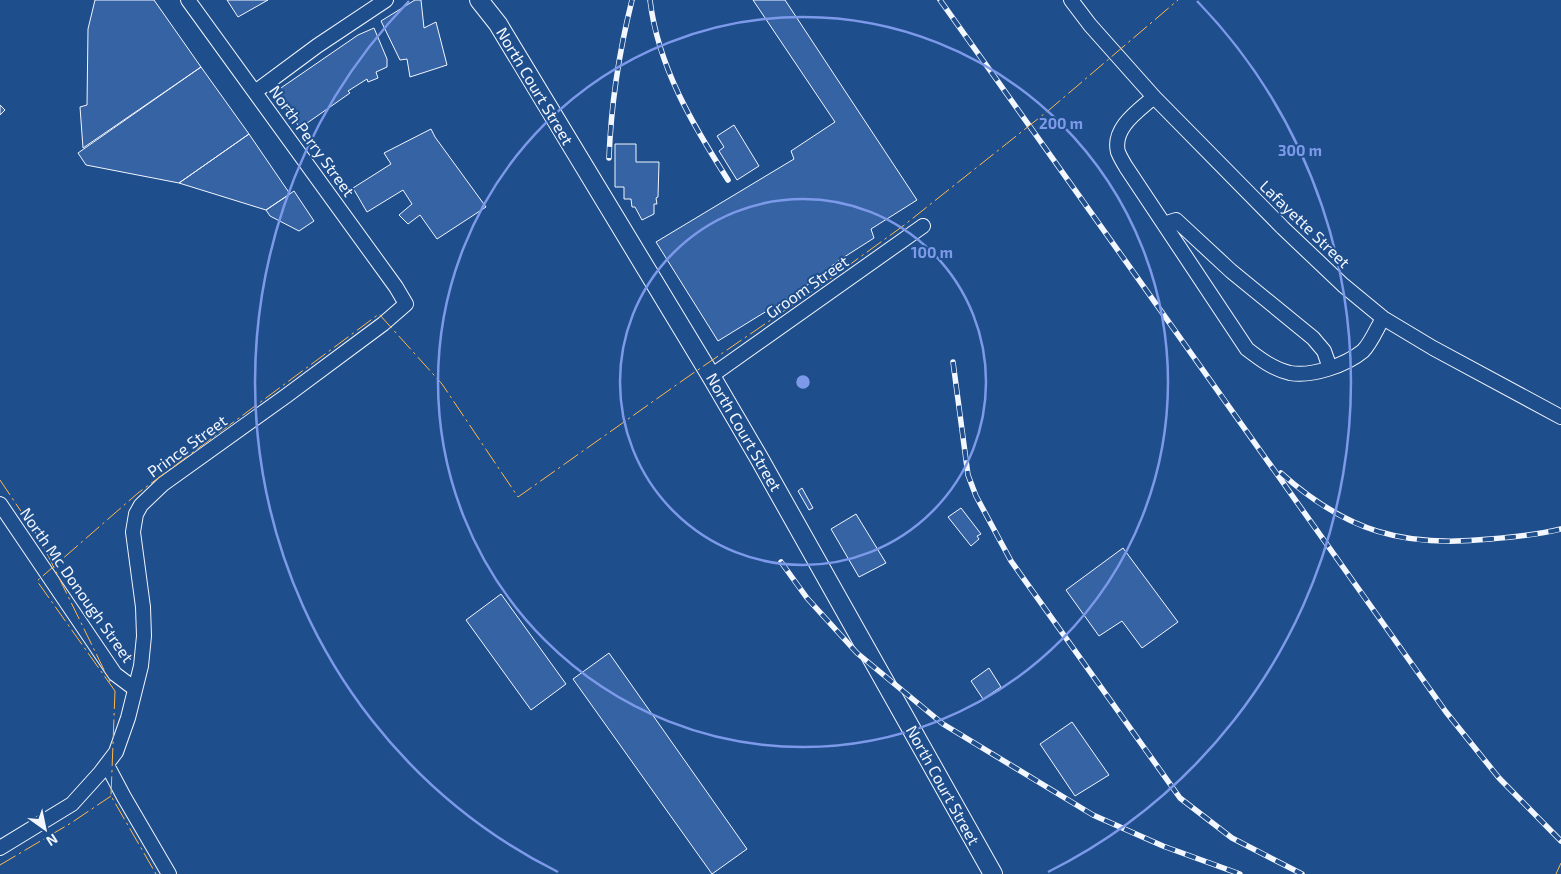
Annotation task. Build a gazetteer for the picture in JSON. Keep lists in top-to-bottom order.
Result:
{
  "streets": {
    "main road": ["North Court Street"],
    "street": [
      "North Perry Street",
      "Lafayette Street",
      "Groom Street",
      "Prince Street",
      "North Mc Donough Street"
    ]
  },
  "crossings": [
    ["North Court Street", "Groom Street"],
    ["North Perry Street", "Prince Street"],
    ["Prince Street", "North Mc Donough Street"]
  ],
  "north": "bottom right",
  "rings": ["200 m", "300 m", "100 m"]
}
